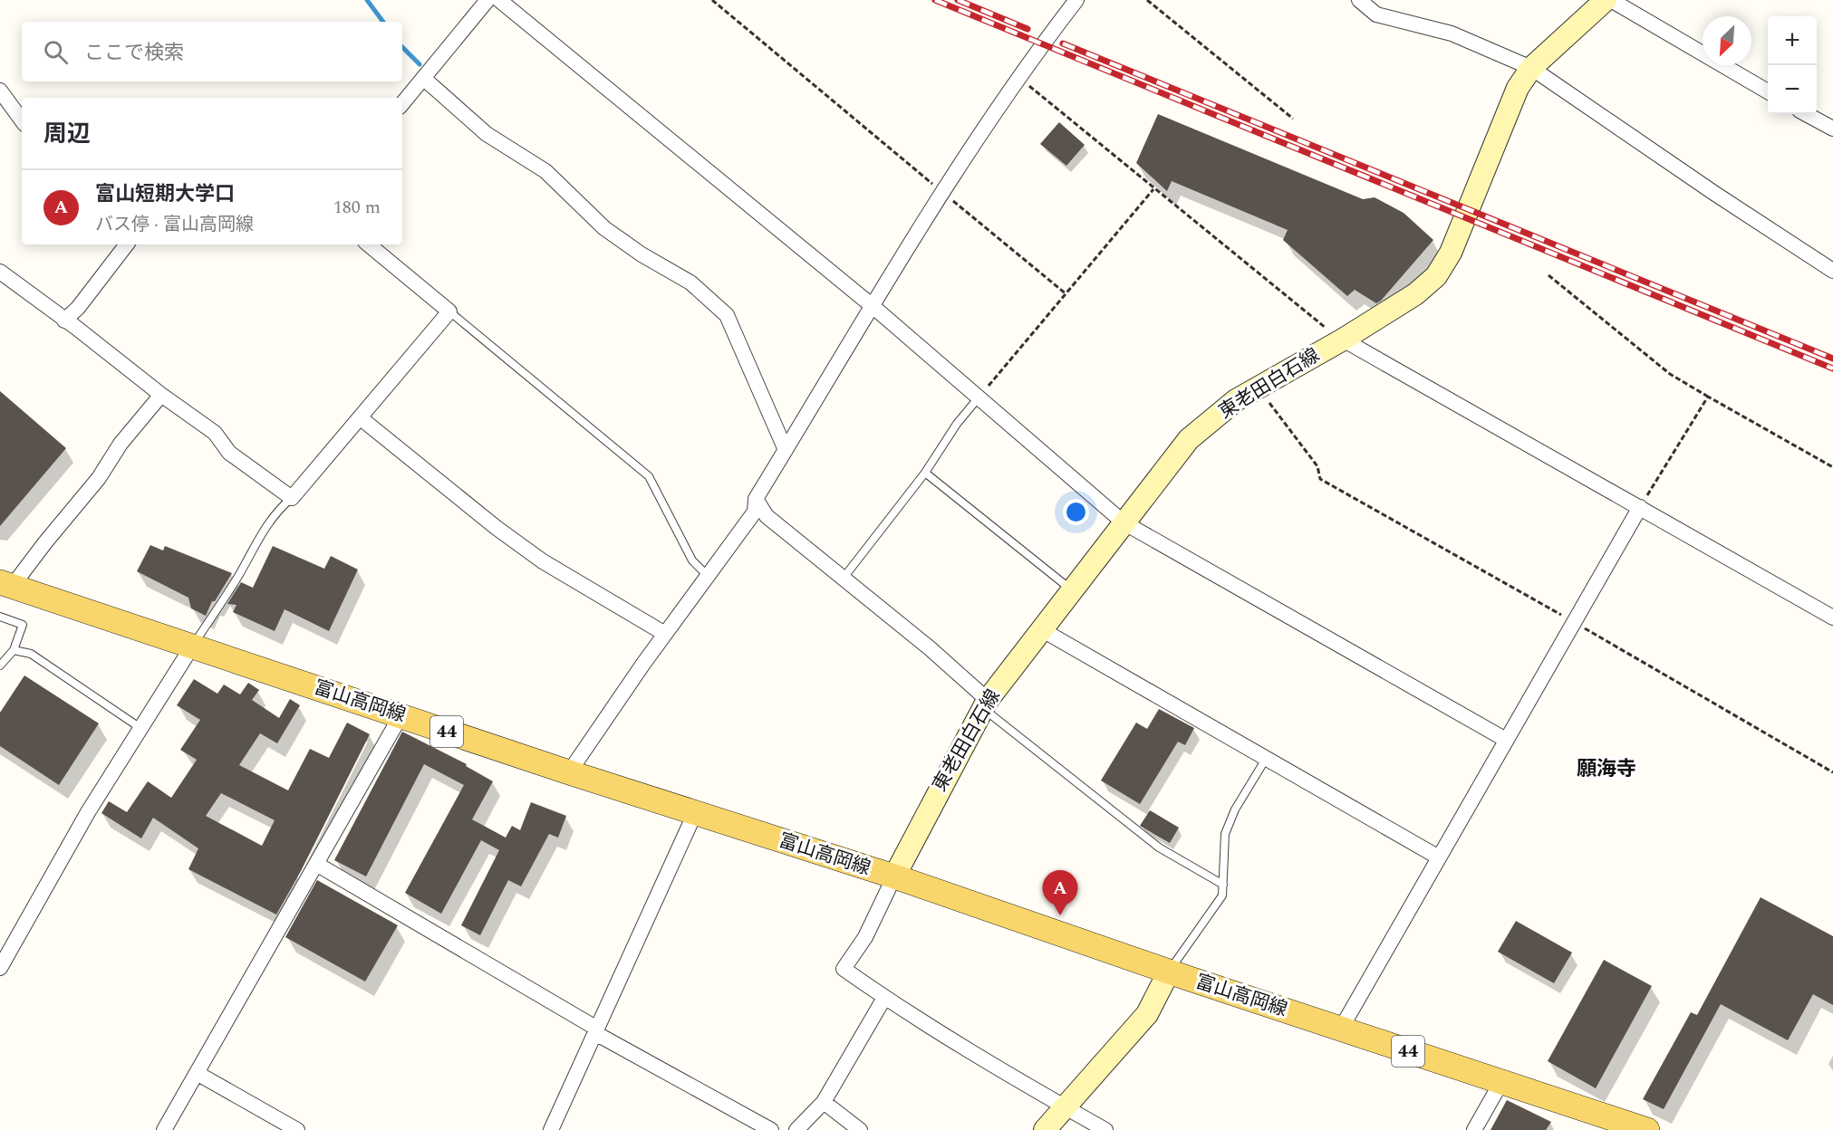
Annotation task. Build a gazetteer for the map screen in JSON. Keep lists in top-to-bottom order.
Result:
{
  "streets": {
    "main road": ["東老田白石線", "富山高岡線", "44"]
  },
  "crossings": [
    ["東老田白石線", "富山高岡線"]
  ],
  "districts": ["願海寺"],
  "north": "bottom left",
  "page": {
    "map_buttons": ["+", "−"],
    "search": "ここで検索",
    "heading": "周辺",
    "list": [
      {
        "mark": "A",
        "name": "富山短期大学口",
        "note": "バス停 · 富山高岡線",
        "value": "180 m"
      }
    ],
    "pins": "A"
  }
}
